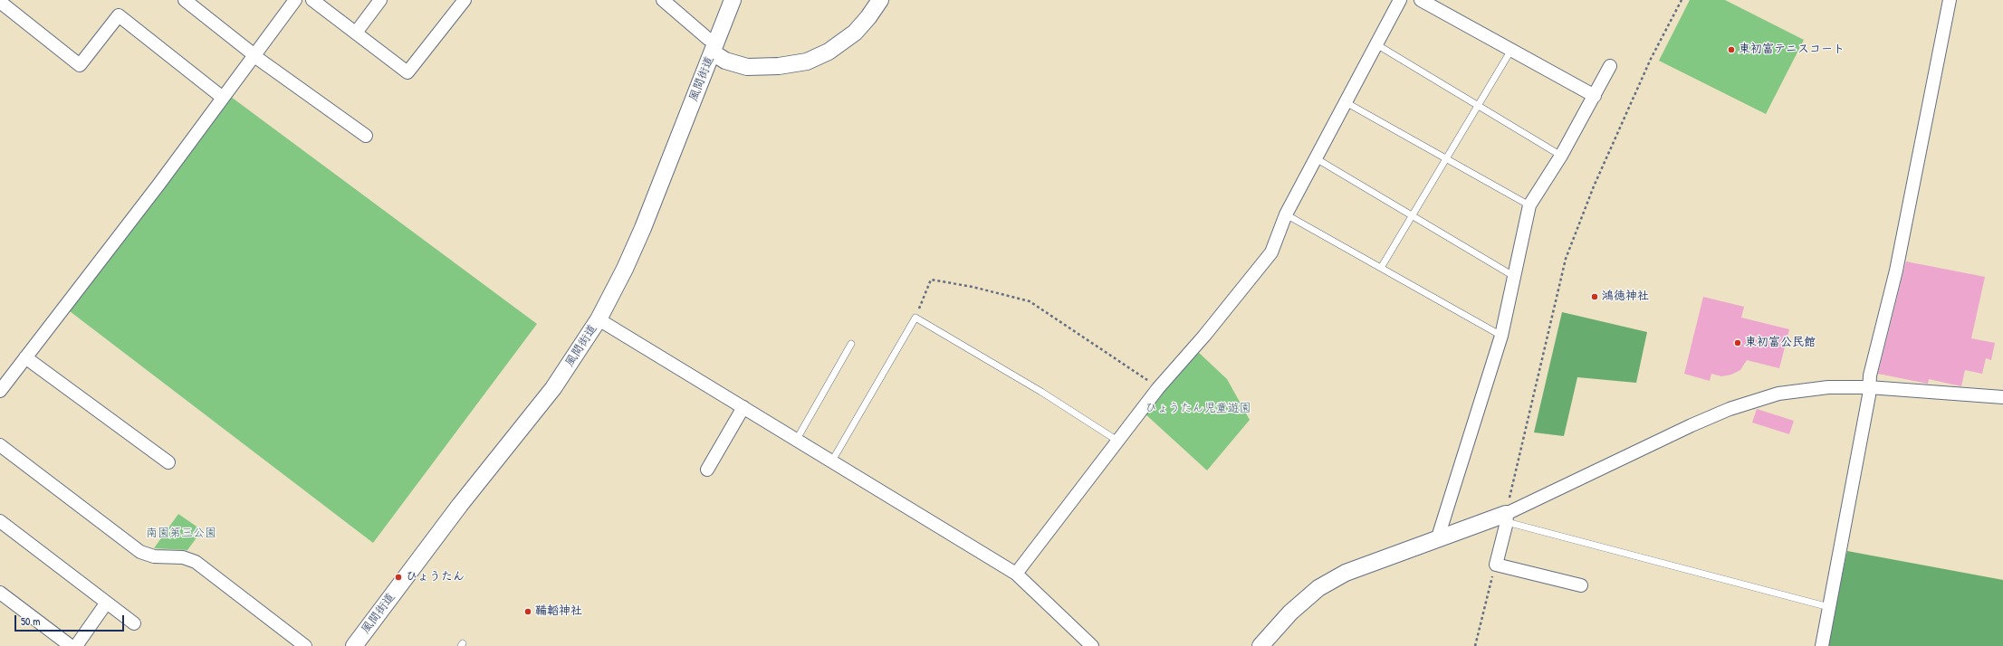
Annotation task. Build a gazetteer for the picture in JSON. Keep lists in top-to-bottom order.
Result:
{
  "streets": {
    "street": ["風間街道"]
  },
  "parks": ["ひょうたん児童遊園", "南園第三公園"],
  "places": [
    "東初富テニスコート",
    "鴻徳神社",
    "東初富公民館",
    "ひょうたん",
    "鞴韜神社"
  ],
  "scale_bar": "50 m"
}
